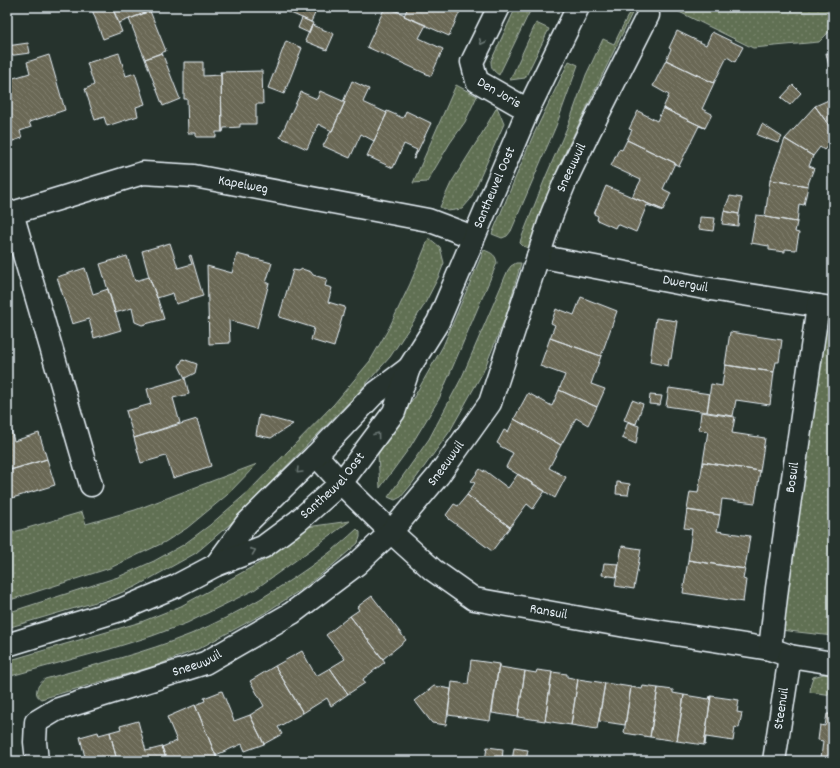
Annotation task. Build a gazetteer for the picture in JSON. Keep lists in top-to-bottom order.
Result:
{
  "streets": {
    "street": [
      "Den Joris",
      "Sneeuwuil",
      "Kapelweg",
      "Santheuvel Oost",
      "Dwerguil",
      "Bosuil",
      "Ransuil",
      "Steenuil"
    ]
  },
  "crossings": [
    ["Den Joris", "Santheuvel Oost"],
    ["Sneeuwuil", "Dwerguil"],
    ["Sneeuwuil", "Ransuil"],
    ["Kapelweg", "Santheuvel Oost"],
    ["Santheuvel Oost", "Ransuil"],
    ["Dwerguil", "Bosuil"],
    ["Bosuil", "Ransuil"],
    ["Ransuil", "Steenuil"]
  ]
}
